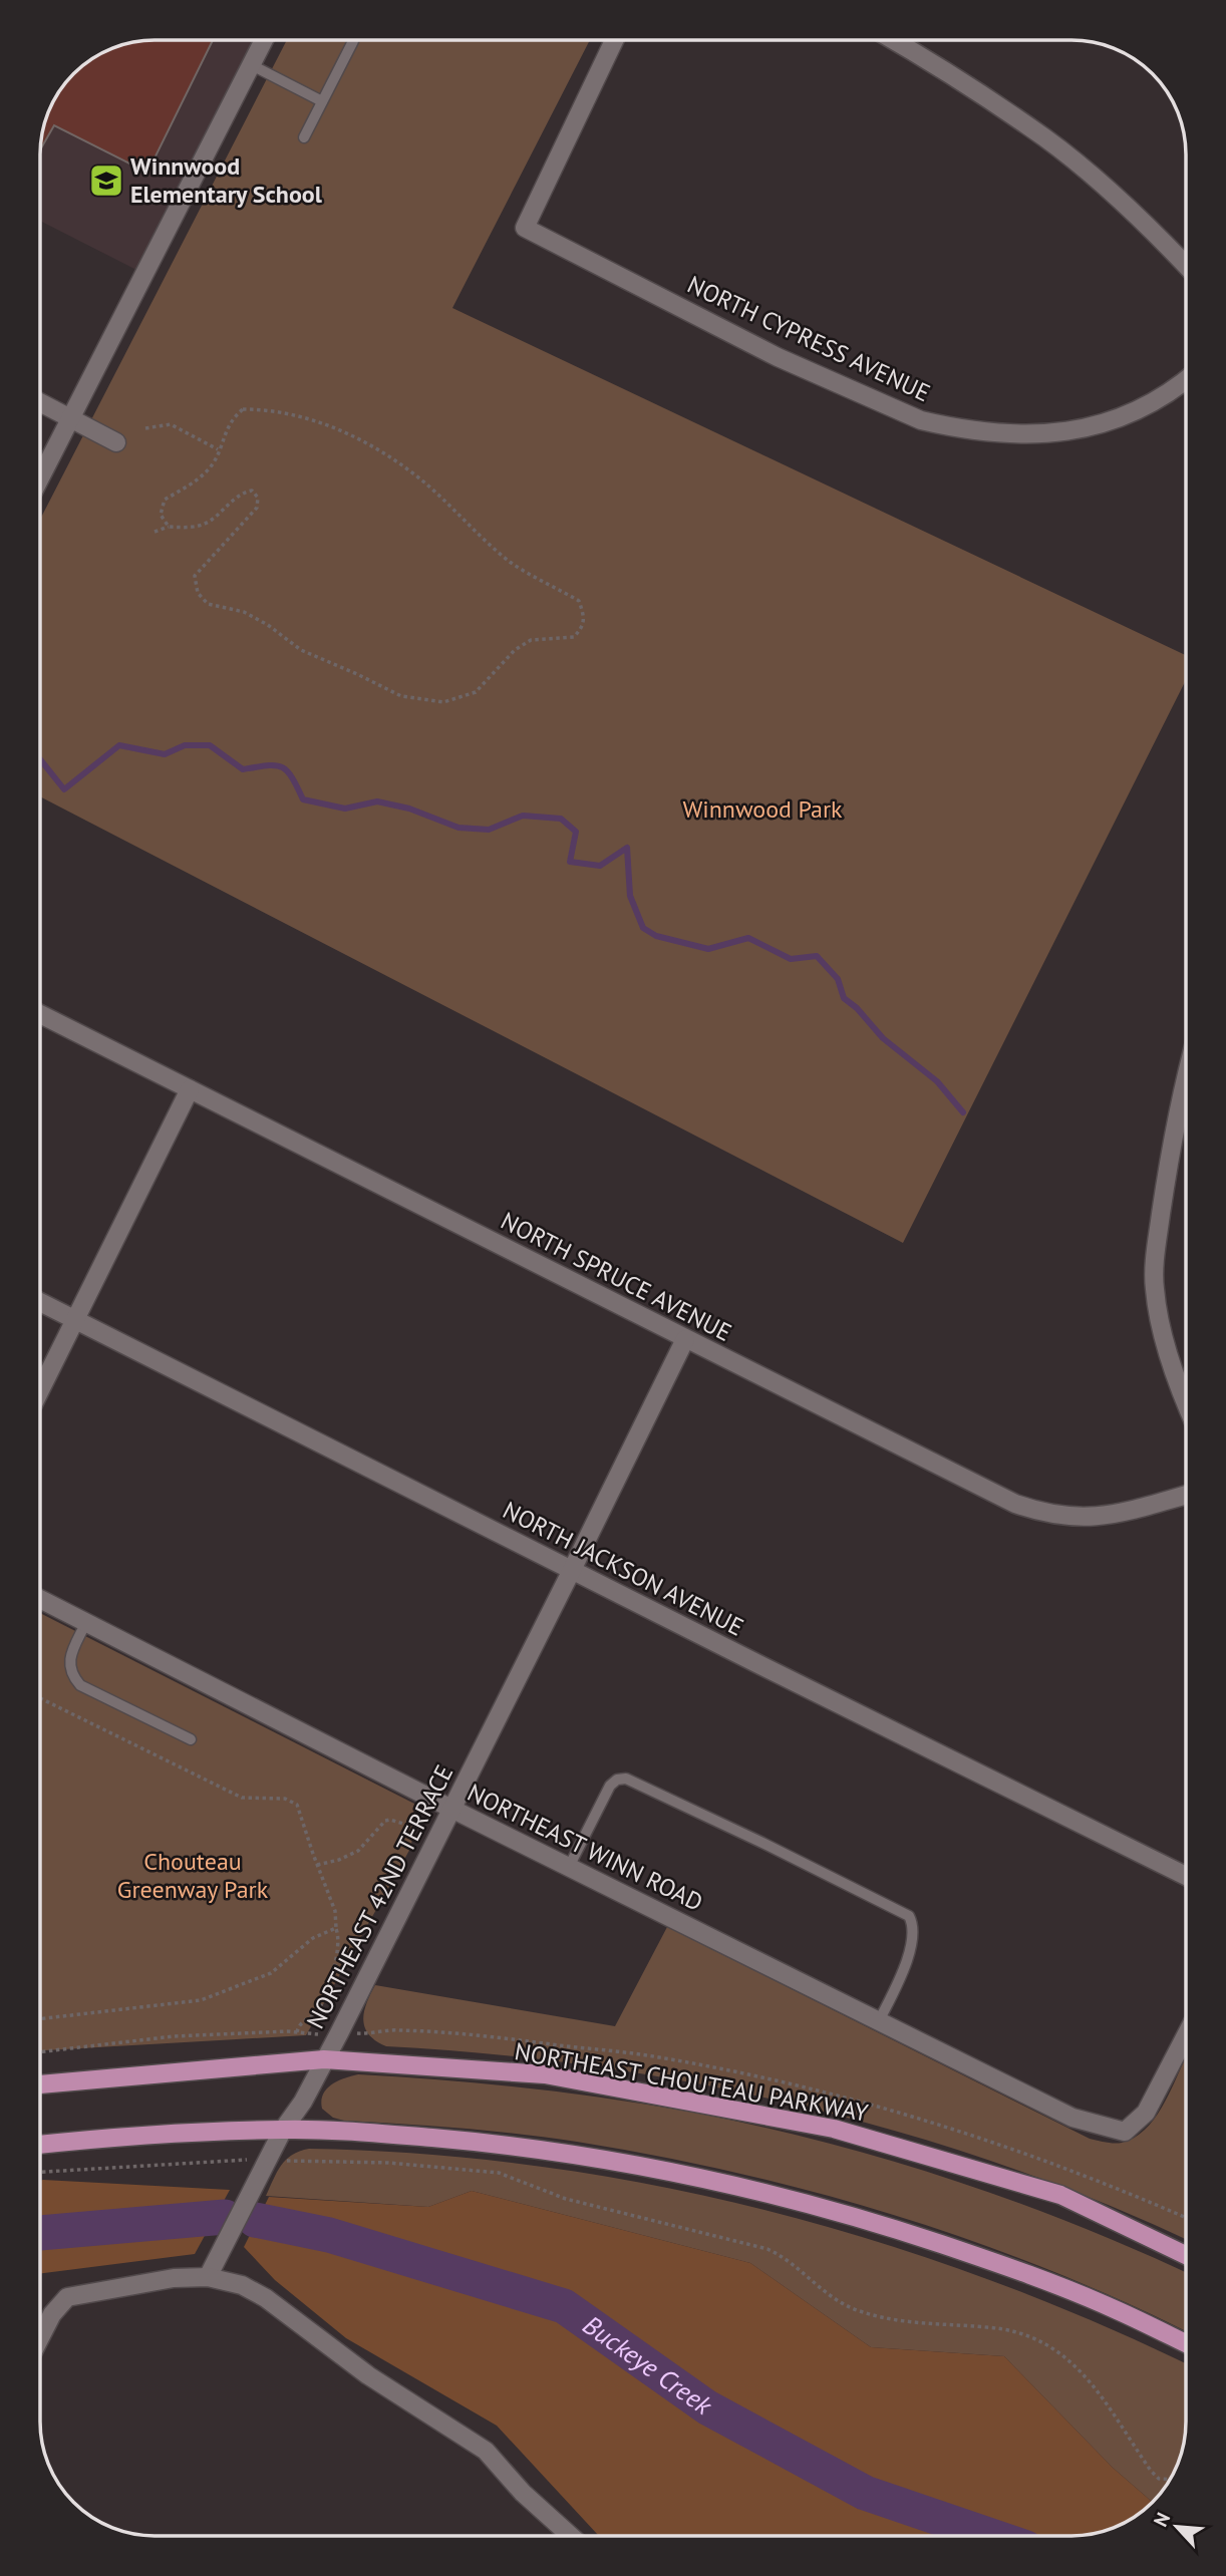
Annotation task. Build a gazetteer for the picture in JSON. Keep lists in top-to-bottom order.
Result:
{
  "streets": {
    "main road": ["NORTHEAST CHOUTEAU PARKWAY"],
    "street": [
      "NORTH CYPRESS AVENUE",
      "NORTH SPRUCE AVENUE",
      "NORTH JACKSON AVENUE",
      "NORTHEAST WINN ROAD",
      "NORTHEAST 42ND TERRACE"
    ]
  },
  "crossings": [
    ["NORTH SPRUCE AVENUE", "NORTHEAST 42ND TERRACE"],
    ["NORTH JACKSON AVENUE", "NORTHEAST 42ND TERRACE"],
    ["NORTHEAST WINN ROAD", "NORTHEAST 42ND TERRACE"],
    ["NORTHEAST 42ND TERRACE", "NORTHEAST CHOUTEAU PARKWAY"]
  ],
  "water": ["Buckeye Creek"],
  "parks": ["Winnwood Park", "Chouteau Greenway Park"],
  "places": {
    "school or university": ["Winnwood Elementary School"]
  },
  "north": "top left"
}
